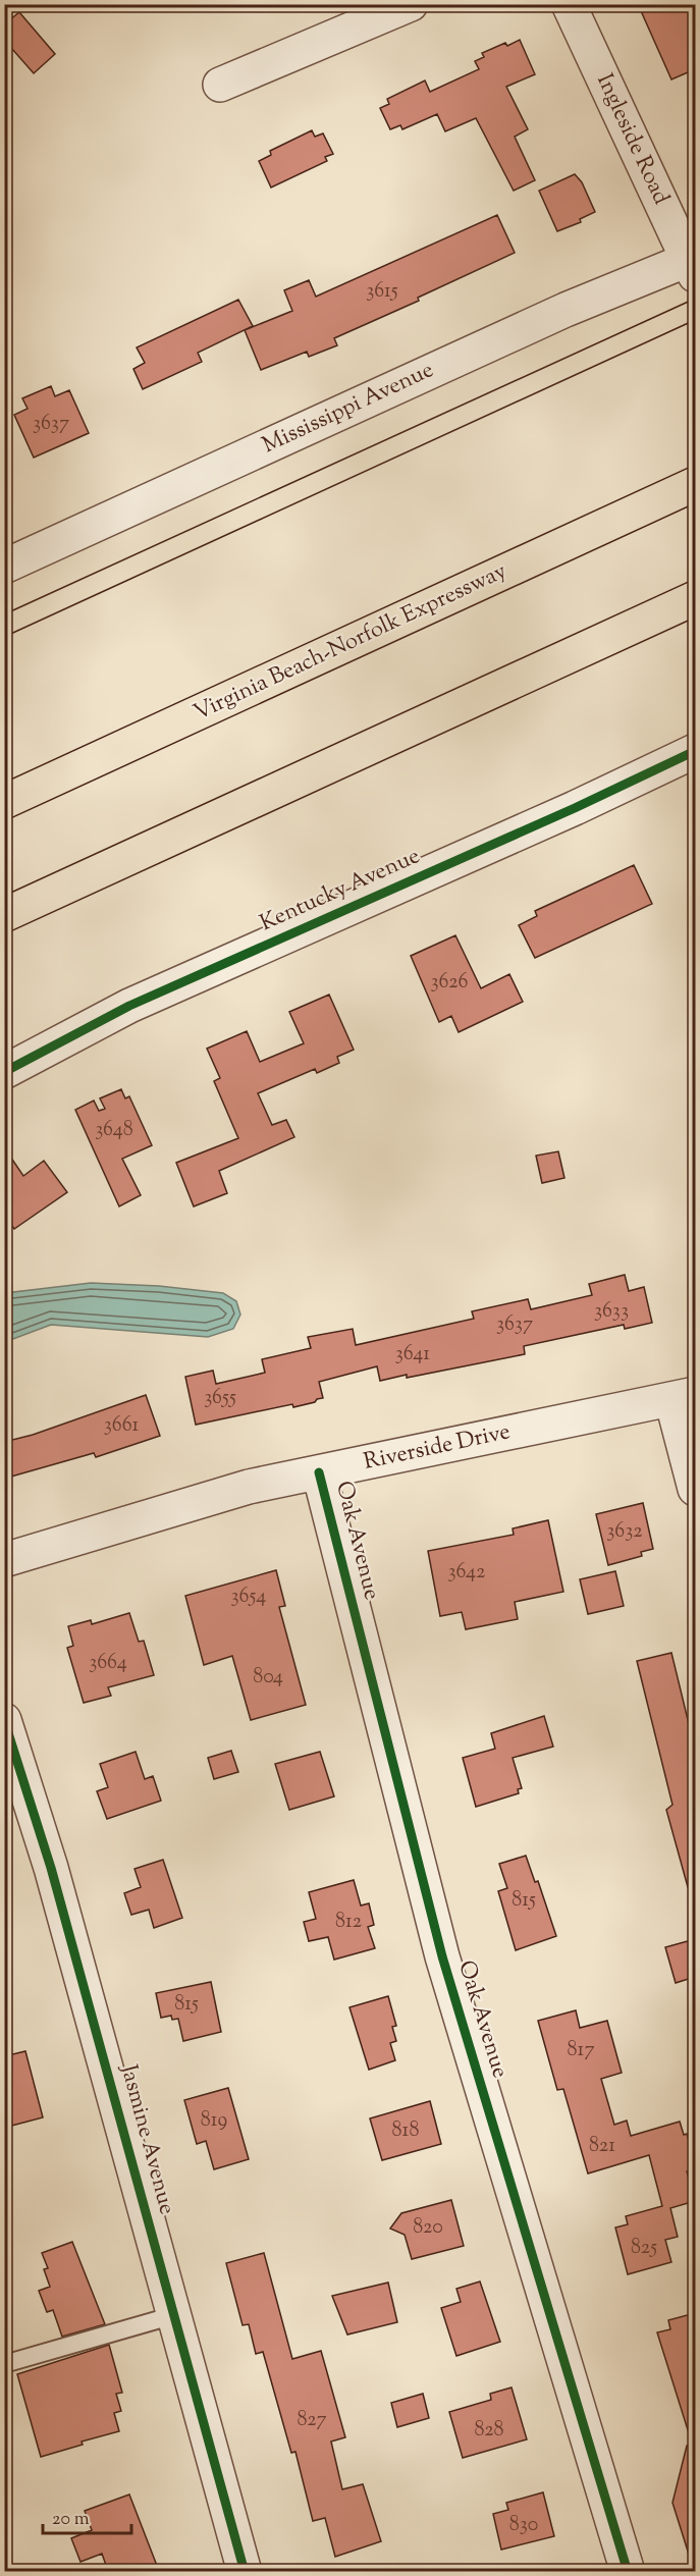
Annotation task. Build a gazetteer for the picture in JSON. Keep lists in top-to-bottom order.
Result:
{
  "streets": {
    "highway": ["Virginia Beach-Norfolk Expressway"],
    "street": [
      "Ingleside Road",
      "Mississippi Avenue",
      "Kentucky Avenue",
      "Riverside Drive",
      "Oak Avenue",
      "Jasmine Avenue"
    ]
  },
  "crossings": [
    ["Ingleside Road", "Mississippi Avenue"],
    ["Riverside Drive", "Oak Avenue"]
  ],
  "house_numbers": [
    "3615",
    "3637",
    "3626",
    "3648",
    "3633",
    "3637",
    "3641",
    "3655",
    "3661",
    "3632",
    "3642",
    "3654",
    "3664",
    "804",
    "815",
    "812",
    "815",
    "817",
    "819",
    "818",
    "821",
    "820",
    "825",
    "827",
    "828",
    "830"
  ],
  "scale_bar": "20 m"
}
